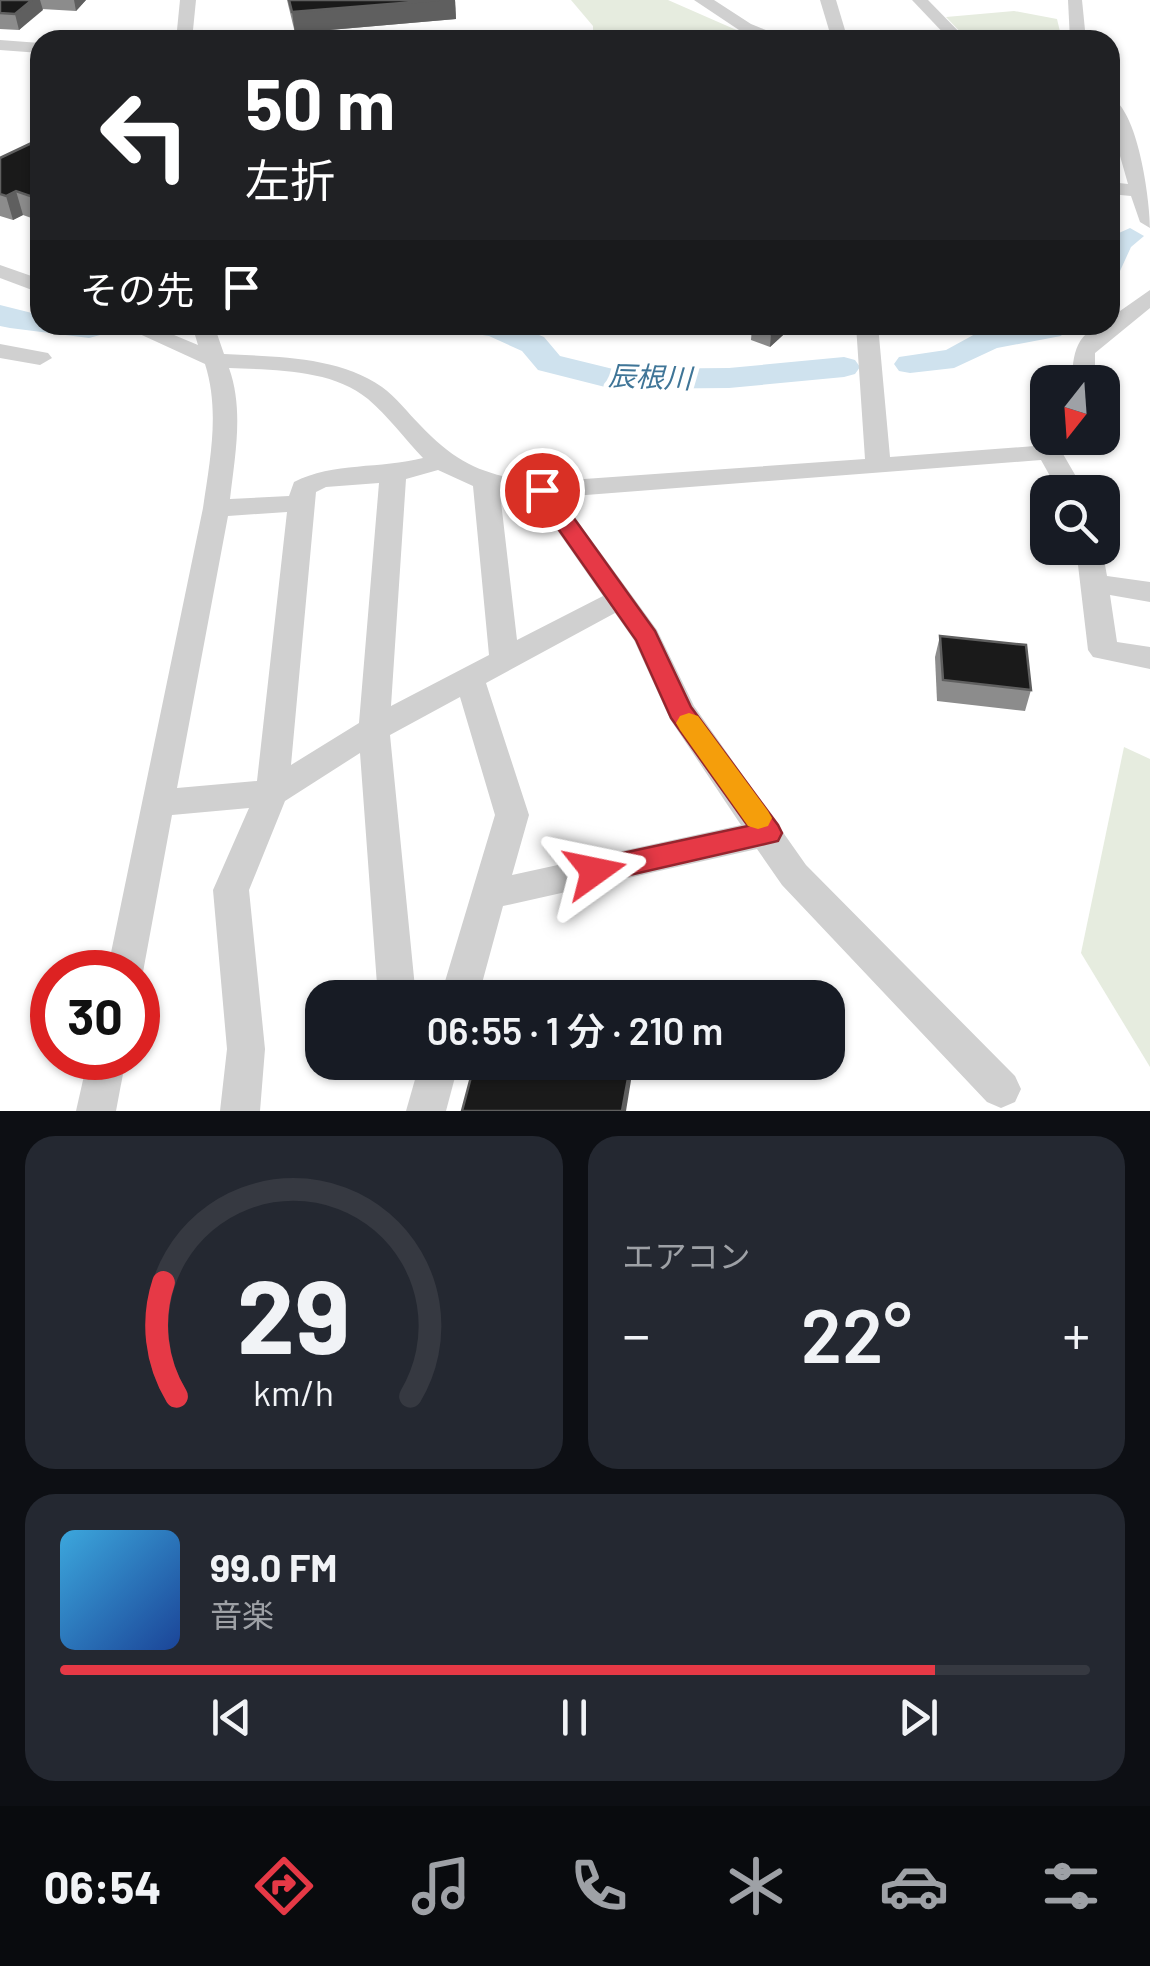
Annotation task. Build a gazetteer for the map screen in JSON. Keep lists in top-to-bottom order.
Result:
{
  "water": ["辰根川"],
  "north": "bottom",
  "page": {
    "turn": ["50 m", "左折"],
    "then": "その先",
    "limit": "30",
    "trip": "06:55 · 1 分 · 210 m",
    "tile": "エアコン",
    "heat": ["−", "22°", "+"],
    "song": ["99.0 FM", "音楽"],
    "tabs": "06:54",
    "gauge": ["29", "km/h"]
  }
}
